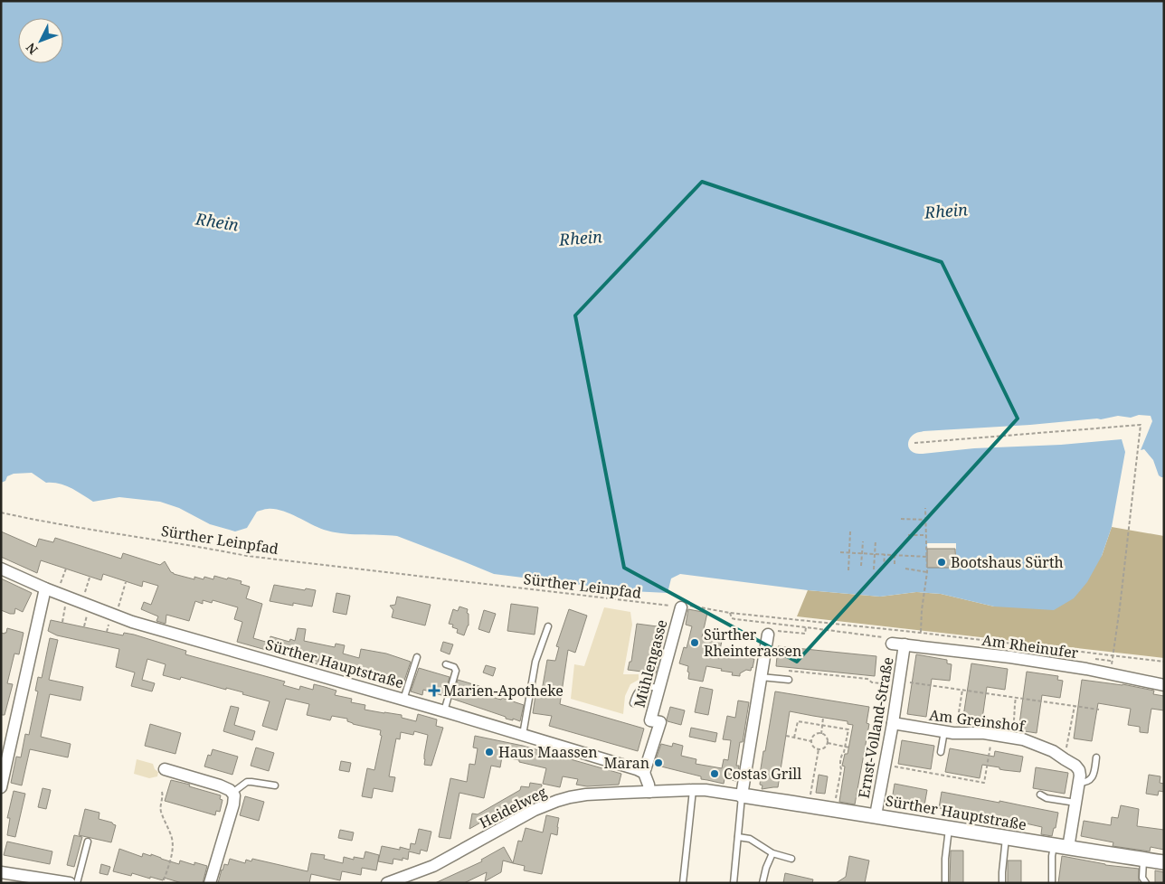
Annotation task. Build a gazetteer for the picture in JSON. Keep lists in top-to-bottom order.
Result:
{
  "streets": {
    "street": [
      "Am Rheinufer",
      "Sürther Hauptstraße",
      "Mühlengasse",
      "Am Greinshof",
      "Ernst-Volland-Straße",
      "Heidelweg"
    ],
    "path": ["Sürther Leinpfad"]
  },
  "crossings": [
    ["Sürther Leinpfad", "Mühlengasse"],
    ["Am Rheinufer", "Ernst-Volland-Straße"],
    ["Sürther Hauptstraße", "Mühlengasse"],
    ["Sürther Hauptstraße", "Am Greinshof"],
    ["Sürther Hauptstraße", "Ernst-Volland-Straße"],
    ["Sürther Hauptstraße", "Heidelweg"],
    ["Am Greinshof", "Ernst-Volland-Straße"]
  ],
  "water": ["Rhein"],
  "places": {
    "other": [
      "Bootshaus Sürth",
      "Sürther Rheinterassen",
      "Haus Maassen",
      "Maran",
      "Costas Grill"
    ],
    "health": ["Marien-Apotheke"]
  },
  "north": "bottom left"
}
